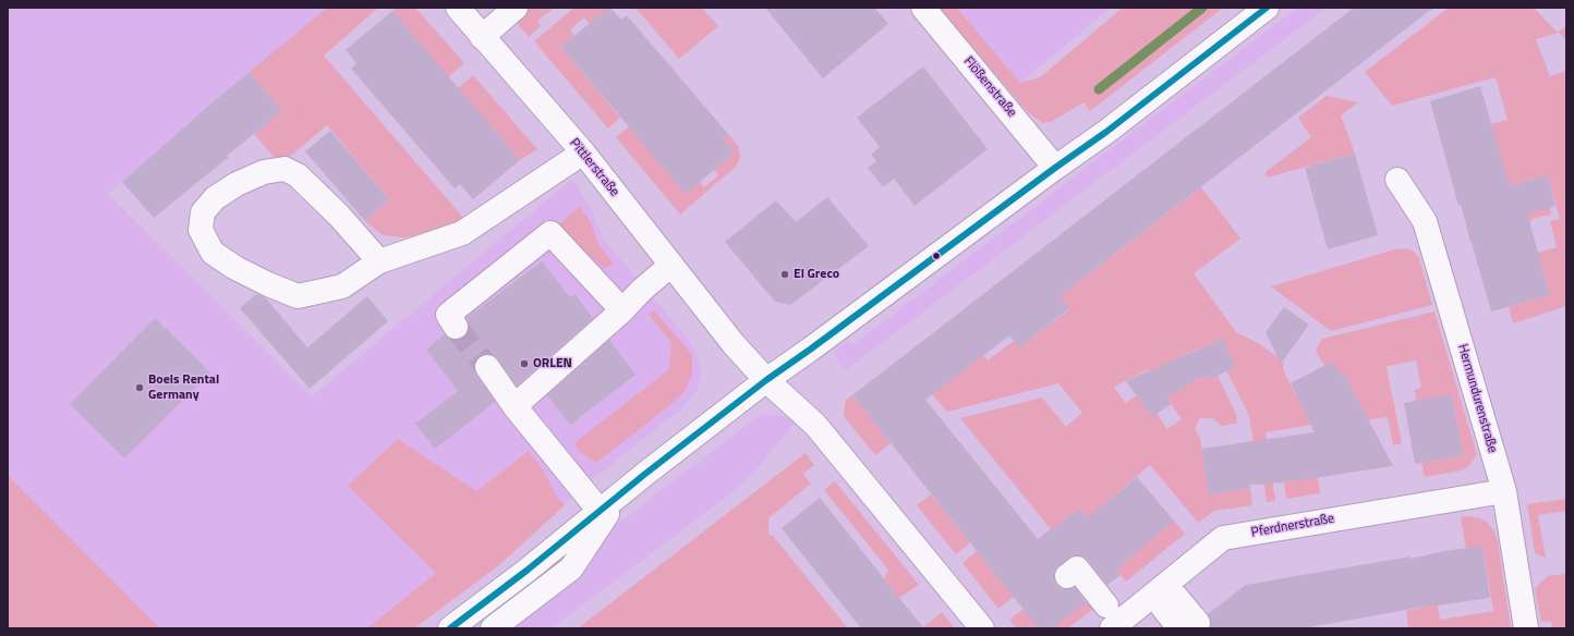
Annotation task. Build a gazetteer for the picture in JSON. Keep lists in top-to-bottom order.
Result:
{
  "streets": {
    "street": [
      "Flößenstraße",
      "Pittlerstraße",
      "Hermundurenstraße",
      "Pferdnerstraße"
    ]
  },
  "crossings": [
    ["Hermundurenstraße", "Pferdnerstraße"]
  ],
  "places": ["El Greco", "ORLEN", "Boels Rental Germany"]
}
